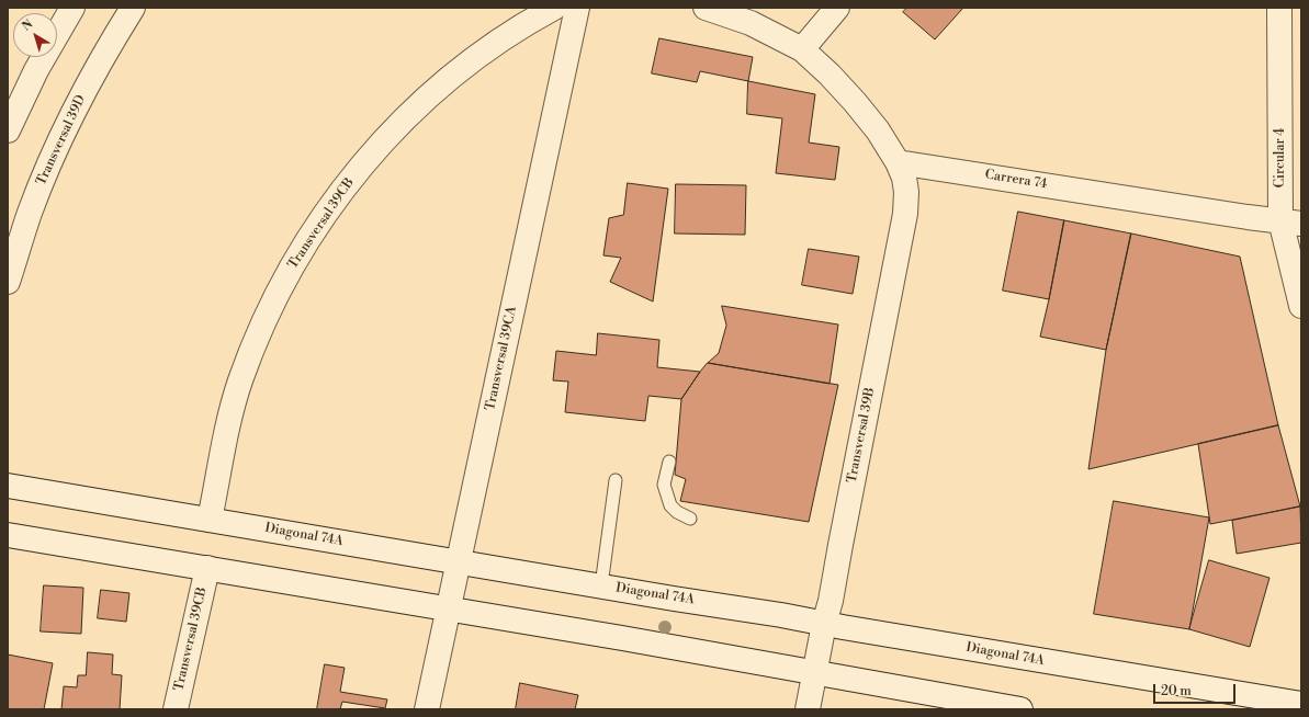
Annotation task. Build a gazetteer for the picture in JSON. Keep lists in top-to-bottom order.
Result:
{
  "streets": {
    "street": [
      "Transversal 39D",
      "Circular 4",
      "Carrera 74",
      "Transversal 39CB",
      "Transversal 39CA",
      "Transversal 39B",
      "Diagonal 74A"
    ]
  },
  "crossings": [
    ["Circular 4", "Carrera 74"],
    ["Carrera 74", "Transversal 39B"],
    ["Transversal 39CB", "Diagonal 74A"],
    ["Transversal 39CA", "Diagonal 74A"],
    ["Transversal 39B", "Diagonal 74A"]
  ],
  "scale_bar": "20 m",
  "north": "top left"
}
